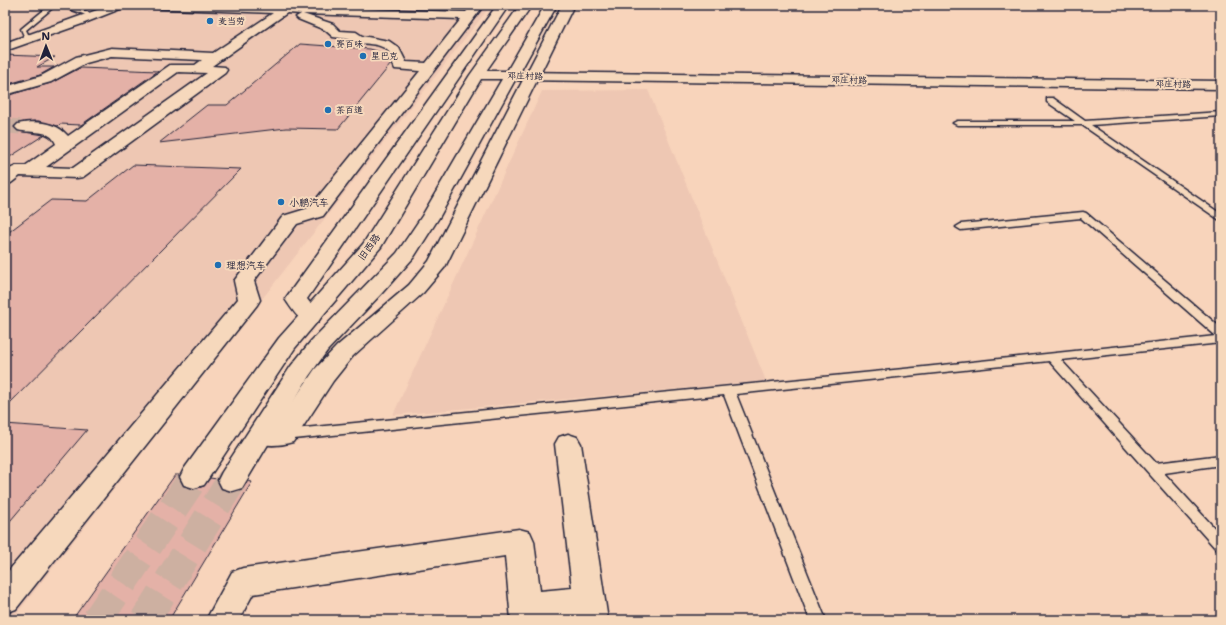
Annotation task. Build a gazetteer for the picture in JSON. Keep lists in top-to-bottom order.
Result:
{
  "streets": {
    "street": ["邓庄村路", "旧西路"]
  },
  "crossings": [
    ["邓庄村路", "旧西路"]
  ],
  "places": [
    "麦当劳",
    "赛百味",
    "星巴克",
    "茶百道",
    "小鹏汽车",
    "理想汽车"
  ],
  "north": "top"
}
